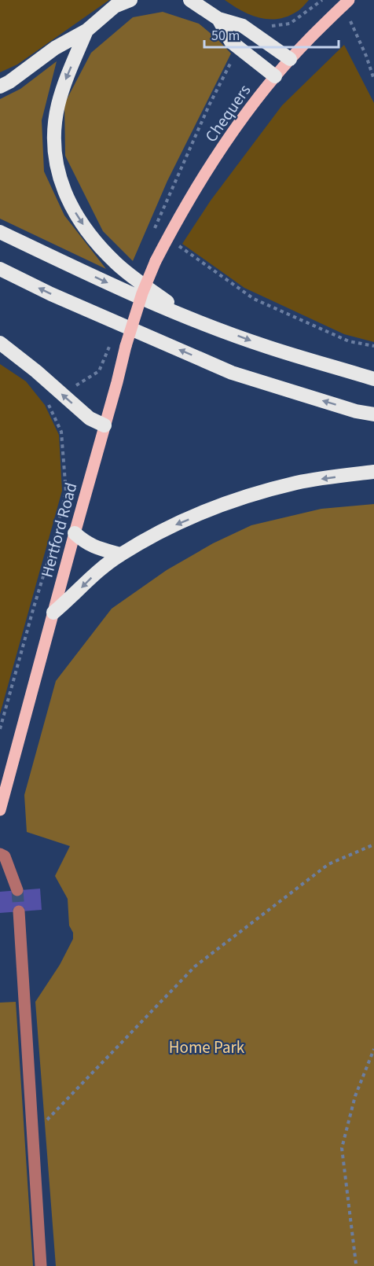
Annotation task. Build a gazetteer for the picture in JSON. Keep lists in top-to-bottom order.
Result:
{
  "streets": {
    "main road": ["Chequers", "Hertford Road"]
  },
  "crossings": [
    ["Chequers", "Hertford Road"]
  ],
  "parks": ["Home Park"],
  "scale_bar": "50 m"
}
